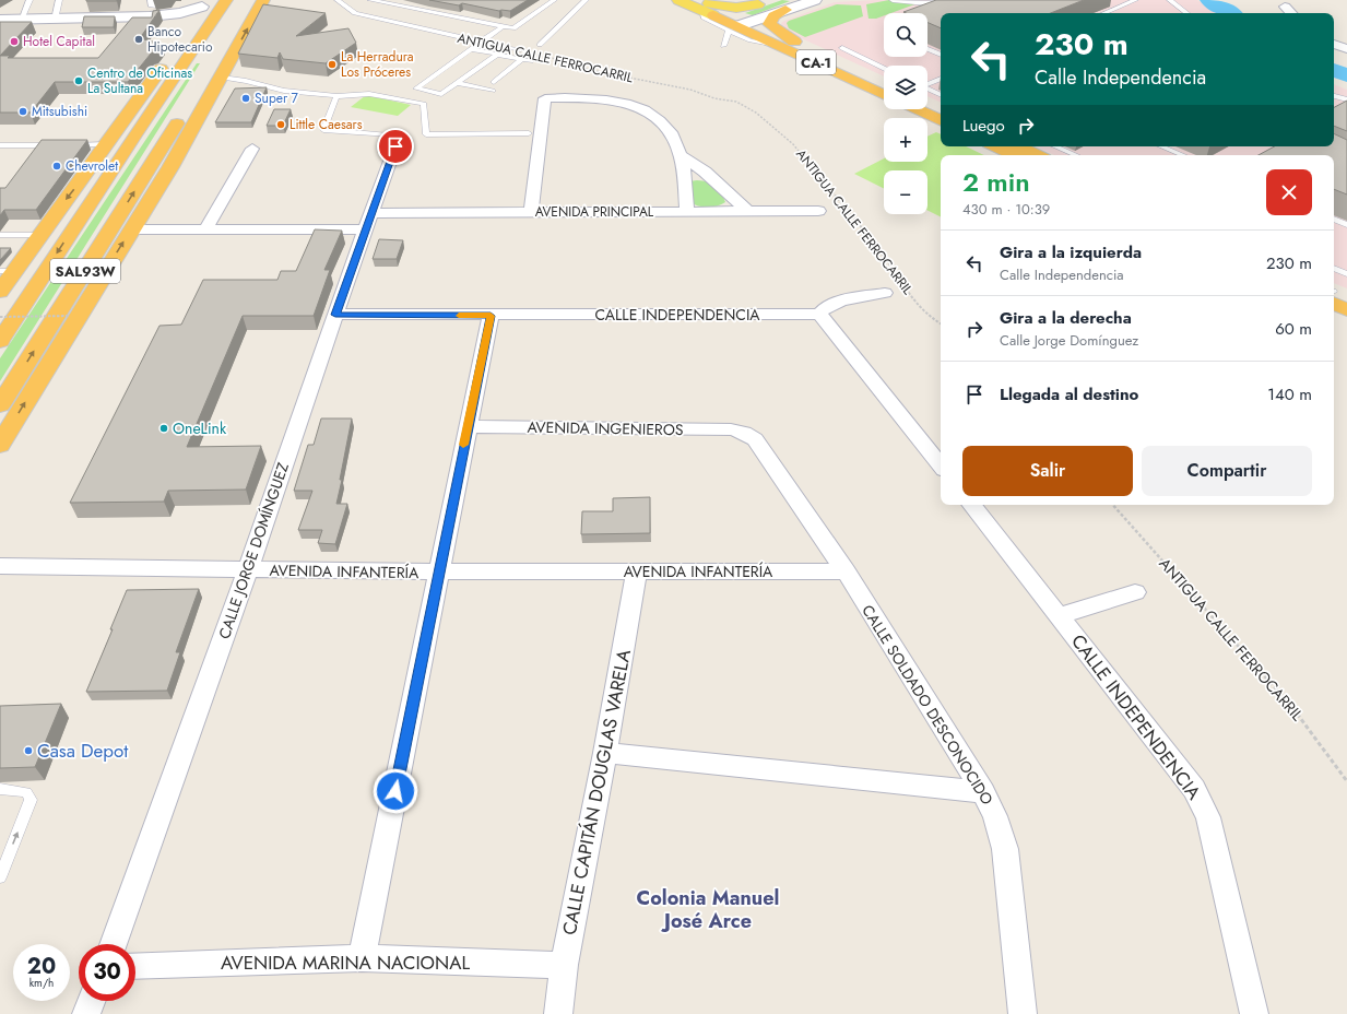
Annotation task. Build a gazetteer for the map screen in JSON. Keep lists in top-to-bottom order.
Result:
{
  "streets": {
    "highway": ["CA-1", "SAL93W"],
    "street": [
      "AVENIDA PRINCIPAL",
      "CALLE INDEPENDENCIA",
      "AVENIDA INGENIEROS",
      "CALLE JORGE DOMÍNGUEZ",
      "AVENIDA INFANTERÍA",
      "CALLE SOLDADO DESCONOCIDO",
      "CALLE CAPITÁN DOUGLAS VARELA",
      "AVENIDA MARINA NACIONAL"
    ],
    "lane": ["ANTIGUA CALLE FERROCARRIL"]
  },
  "crossings": [
    ["AVENIDA PRINCIPAL", "CALLE JORGE DOMÍNGUEZ"],
    ["CALLE INDEPENDENCIA", "CALLE JORGE DOMÍNGUEZ"],
    ["AVENIDA INGENIEROS", "CALLE SOLDADO DESCONOCIDO"],
    ["CALLE JORGE DOMÍNGUEZ", "AVENIDA INFANTERÍA"],
    ["AVENIDA INFANTERÍA", "CALLE SOLDADO DESCONOCIDO"],
    ["AVENIDA INFANTERÍA", "CALLE CAPITÁN DOUGLAS VARELA"],
    ["CALLE CAPITÁN DOUGLAS VARELA", "AVENIDA MARINA NACIONAL"]
  ],
  "districts": ["Colonia Manuel José Arce"],
  "places": [
    "Banco Hipotecario",
    "Hotel Capital",
    "La Herradura Los Próceres",
    "Centro de Oficinas La Sultana",
    "Super 7",
    "Mitsubishi",
    "Little Caesars",
    "Chevrolet",
    "OneLink",
    "Casa Depot"
  ],
  "page": {
    "map_buttons": ["+", "−"],
    "turn": ["230 m", "Calle Independencia"],
    "then": "Luego",
    "heading": ["2 min", "430 m · 10:39"],
    "list": [
      {
        "name": "Gira a la izquierda",
        "note": "Calle Independencia",
        "value": "230 m"
      },
      {
        "name": "Gira a la derecha",
        "note": "Calle Jorge Domínguez",
        "value": "60 m"
      },
      {
        "name": "Llegada al destino",
        "value": "140 m"
      }
    ],
    "buttons": ["Salir", "Compartir"],
    "speed": "20 km/h",
    "limit": "30"
  }
}
